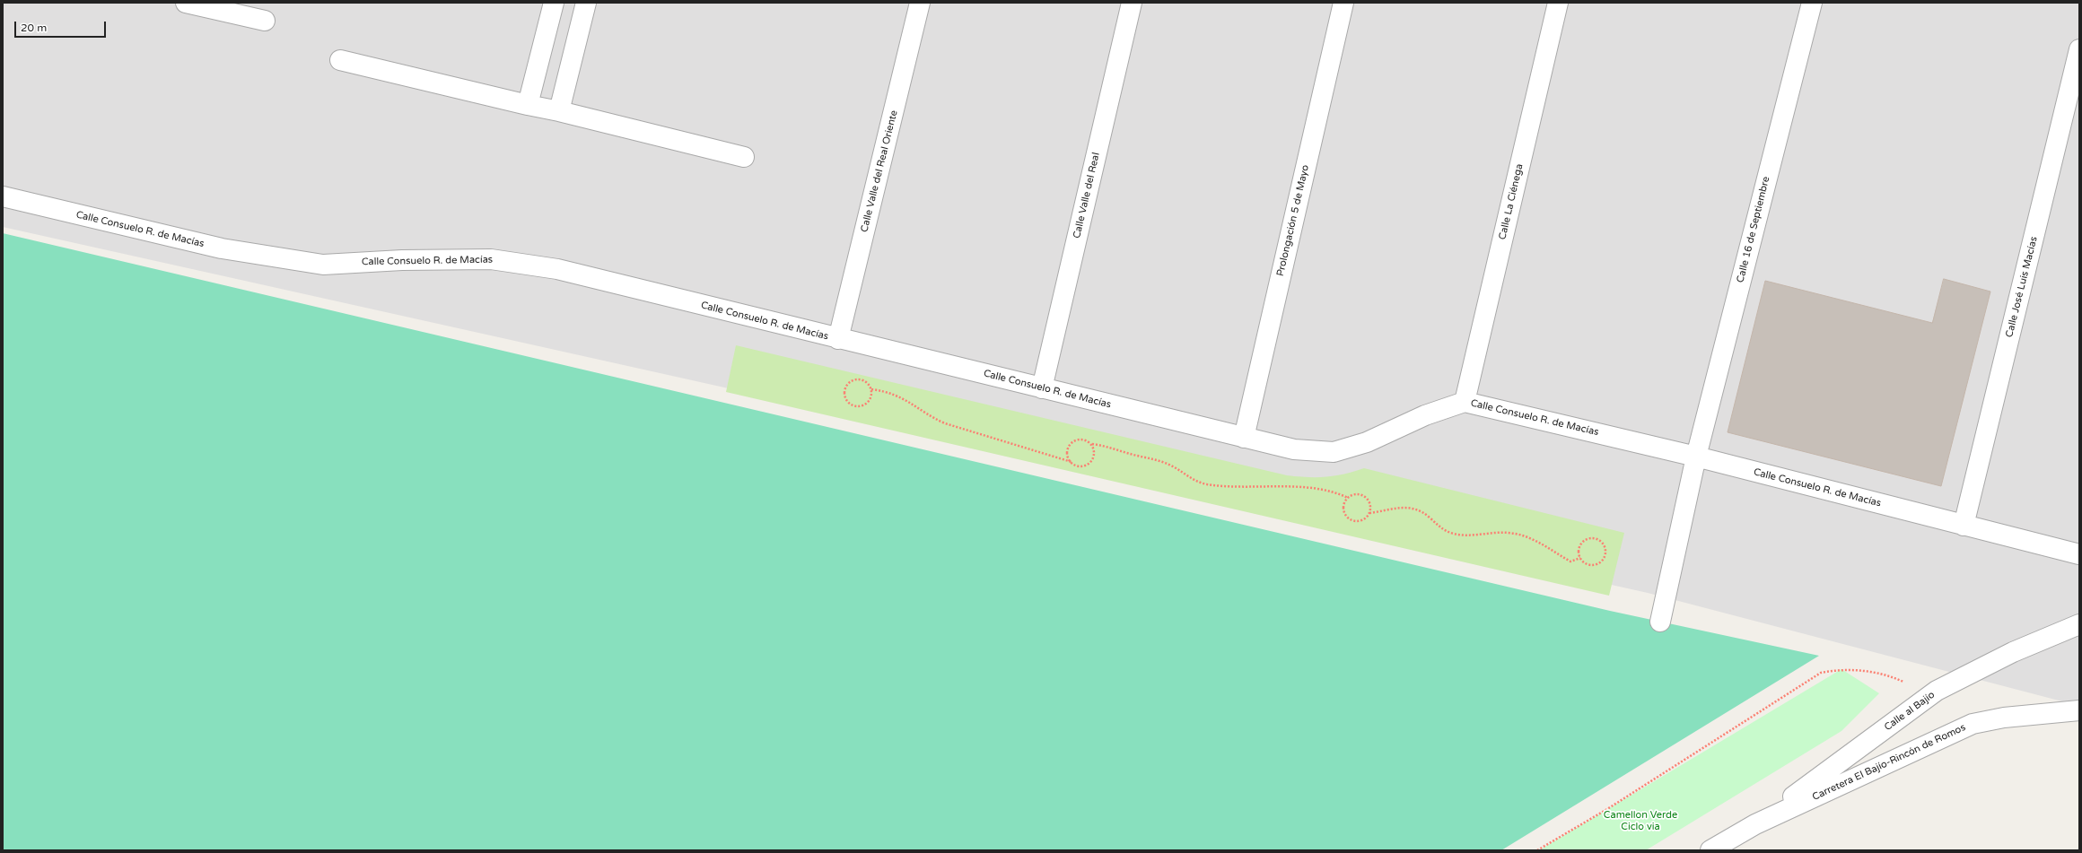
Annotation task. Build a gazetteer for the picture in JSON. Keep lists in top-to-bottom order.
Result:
{
  "streets": {
    "street": [
      "Calle Valle del Real Oriente",
      "Calle Valle del Real",
      "Calle La Ciénega",
      "Prolongación 5 de Mayo",
      "Calle Consuelo R. de Macías",
      "Calle 16 de Septiembre",
      "Calle José Luis Macías",
      "Calle al Bajío",
      "Carretera El Bajío-Rincón de Romos"
    ]
  },
  "crossings": [
    ["Calle Valle del Real Oriente", "Calle Consuelo R. de Macías"],
    ["Calle Valle del Real", "Calle Consuelo R. de Macías"],
    ["Calle La Ciénega", "Calle Consuelo R. de Macías"],
    ["Prolongación 5 de Mayo", "Calle Consuelo R. de Macías"],
    ["Calle Consuelo R. de Macías", "Calle 16 de Septiembre"],
    ["Calle Consuelo R. de Macías", "Calle José Luis Macías"],
    ["Calle al Bajío", "Carretera El Bajío-Rincón de Romos"]
  ],
  "parks": ["Camellon Verde Ciclo via"],
  "scale_bar": "20 m"
}
